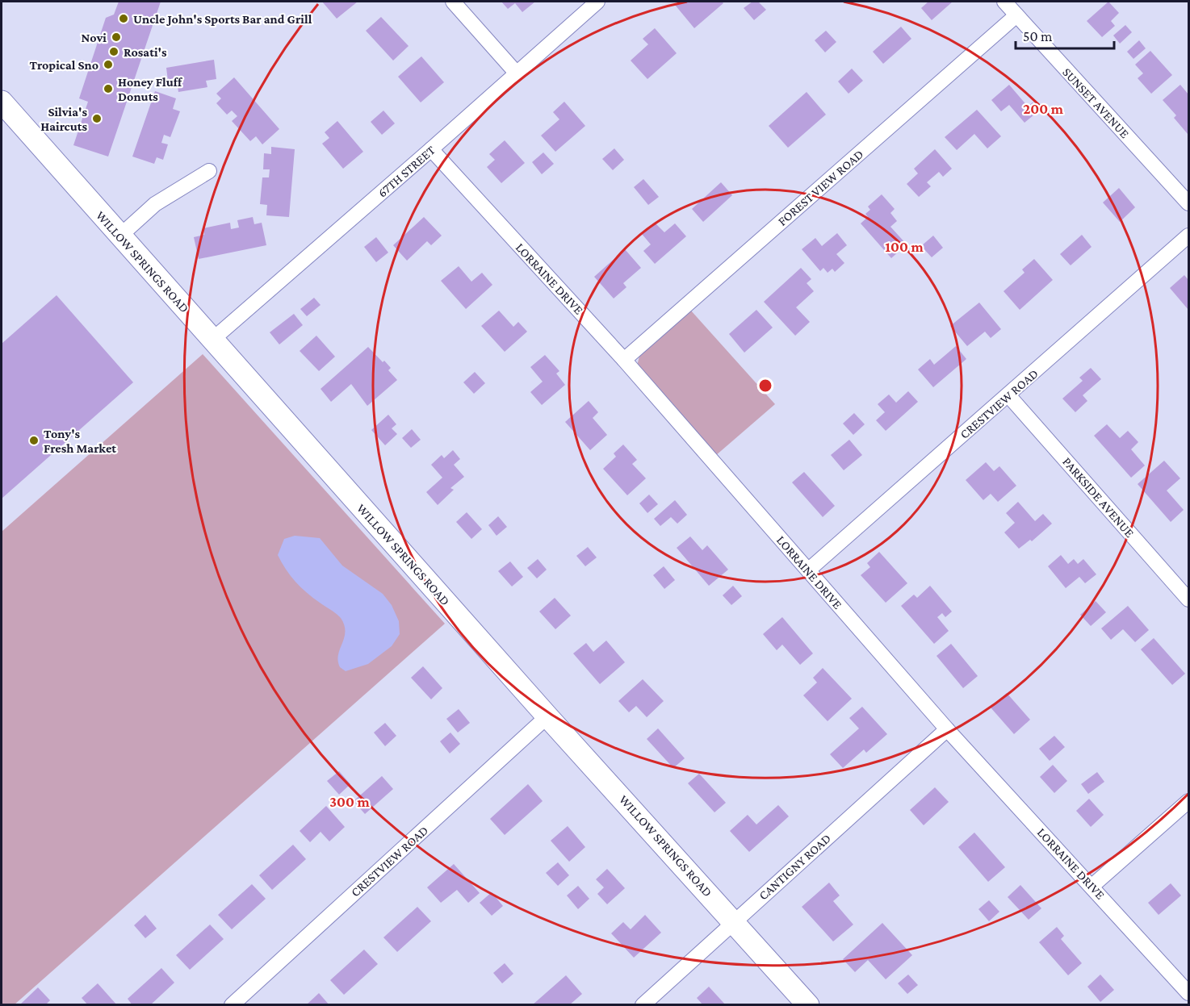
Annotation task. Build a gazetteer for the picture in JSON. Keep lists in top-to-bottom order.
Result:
{
  "streets": {
    "main road": ["WILLOW SPRINGS ROAD"],
    "street": [
      "SUNSET AVENUE",
      "67TH STREET",
      "FOREST VIEW ROAD",
      "LORRAINE DRIVE",
      "CRESTVIEW ROAD",
      "PARKSIDE AVENUE",
      "CANTIGNY ROAD"
    ]
  },
  "crossings": [
    ["SUNSET AVENUE", "FOREST VIEW ROAD"],
    ["67TH STREET", "WILLOW SPRINGS ROAD"],
    ["67TH STREET", "LORRAINE DRIVE"],
    ["FOREST VIEW ROAD", "LORRAINE DRIVE"],
    ["WILLOW SPRINGS ROAD", "CRESTVIEW ROAD"],
    ["WILLOW SPRINGS ROAD", "CANTIGNY ROAD"],
    ["LORRAINE DRIVE", "CRESTVIEW ROAD"],
    ["LORRAINE DRIVE", "CANTIGNY ROAD"],
    ["CRESTVIEW ROAD", "PARKSIDE AVENUE"]
  ],
  "places": [
    "Uncle John's Sports Bar and Grill",
    "Novi",
    "Rosati's",
    "Tropical Sno",
    "Honey Fluff Donuts",
    "Silvia's Haircuts",
    "Tony's Fresh Market"
  ],
  "scale_bar": "50 m",
  "rings": ["200 m", "100 m", "300 m"]
}
